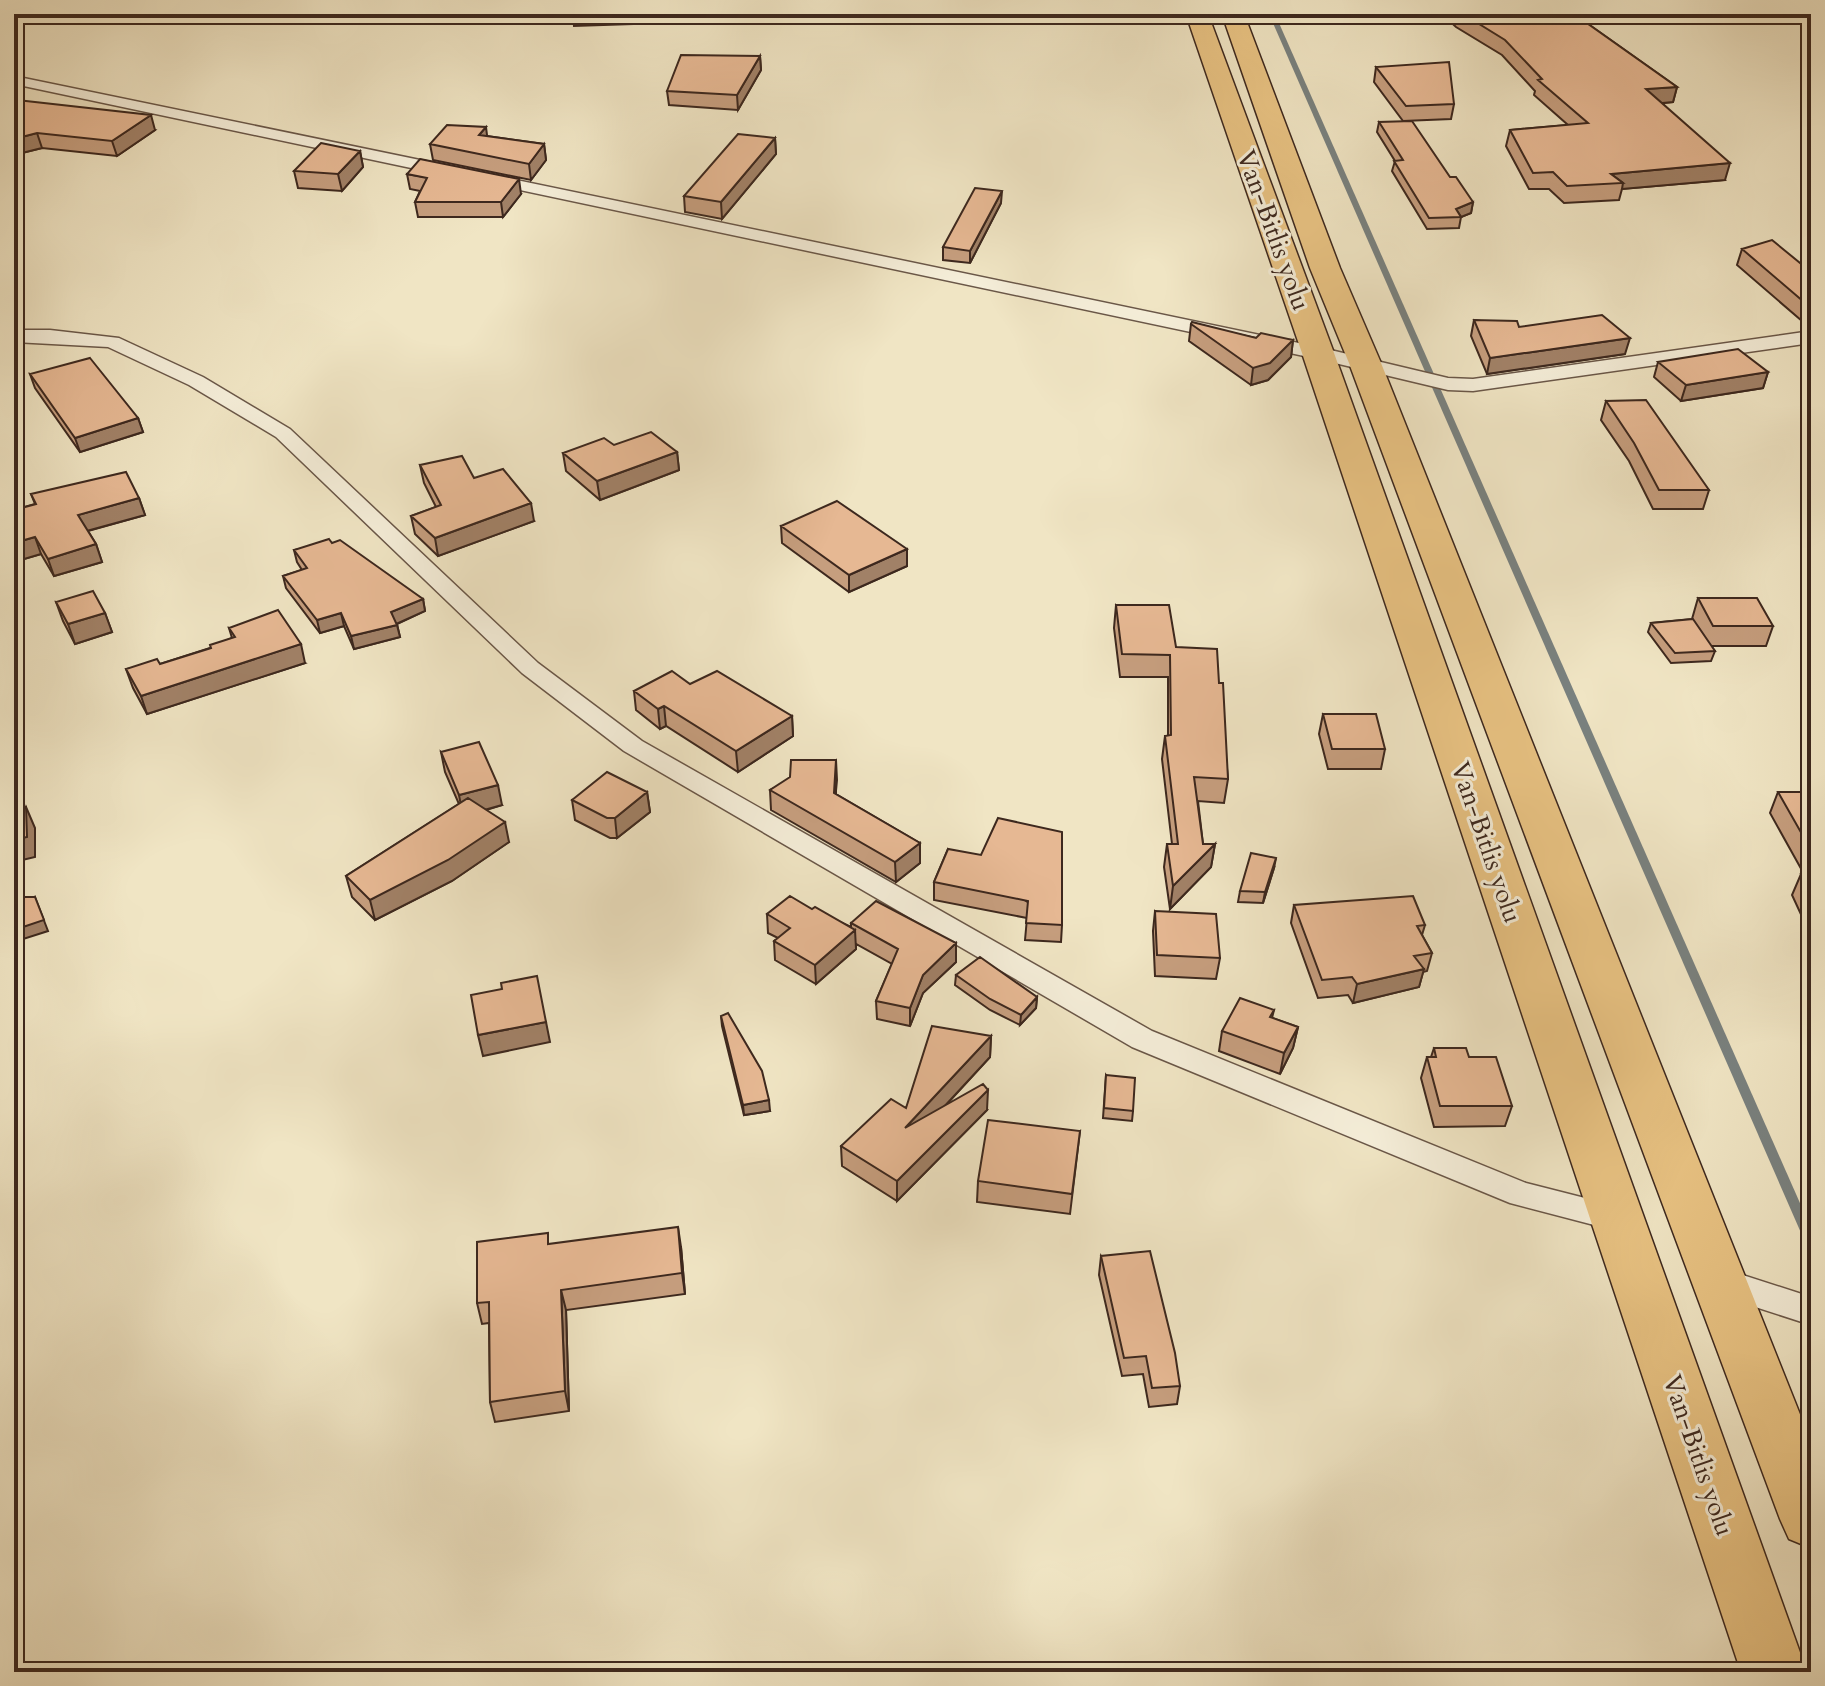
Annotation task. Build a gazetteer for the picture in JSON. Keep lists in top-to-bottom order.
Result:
{
  "streets": {
    "highway": ["Van-Bitlis yolu"]
  }
}
